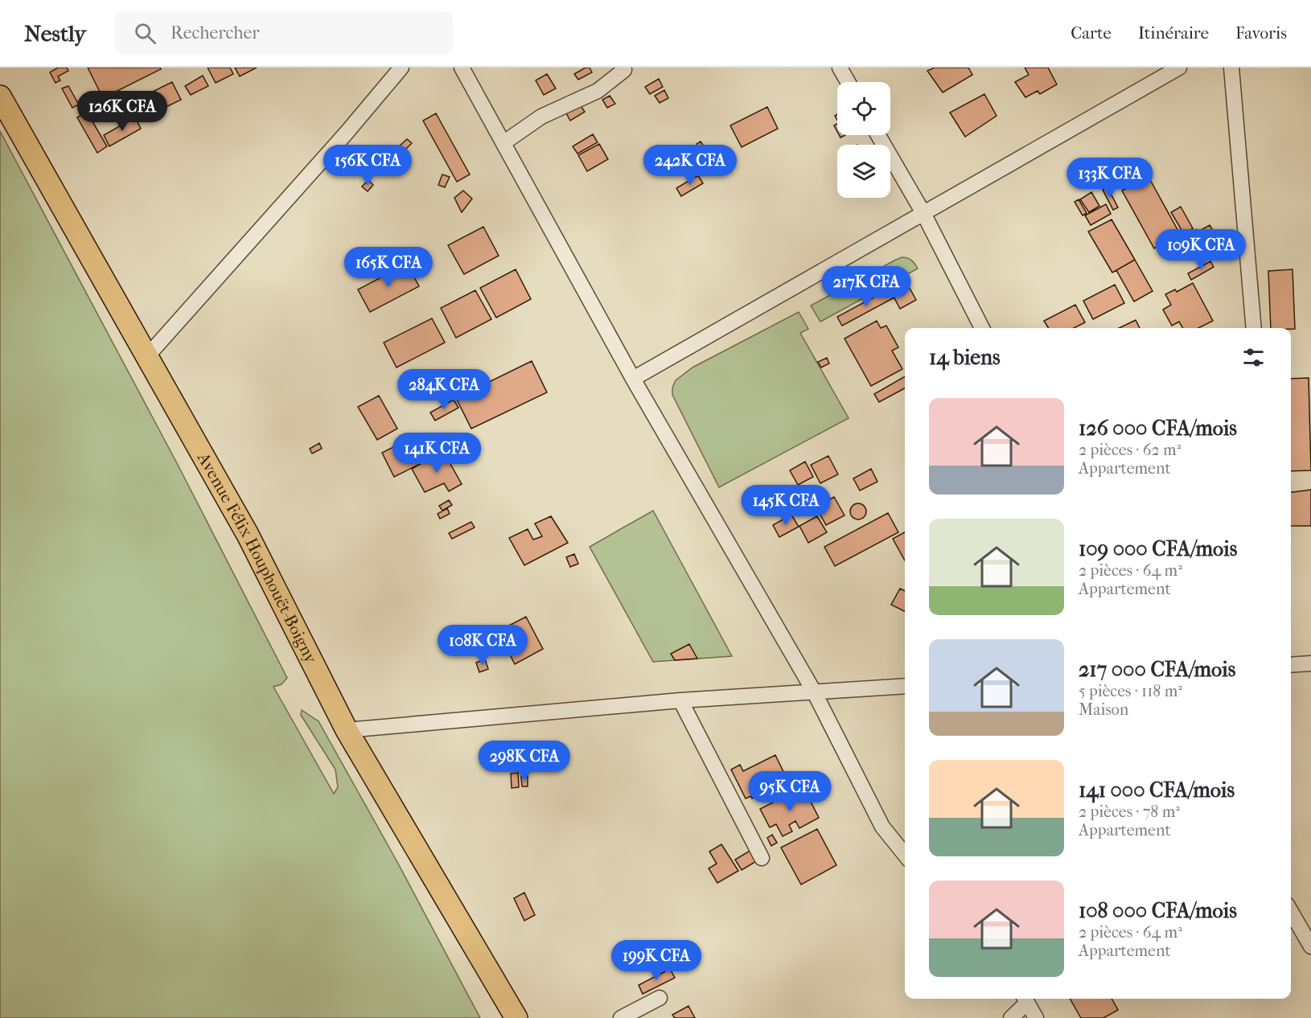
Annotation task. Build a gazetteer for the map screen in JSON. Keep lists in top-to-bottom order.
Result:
{
  "streets": {
    "highway": ["Avenue Félix Houphouët-Boigny"]
  },
  "page": {
    "header": "Nestly",
    "search": "Rechercher",
    "nav": ["Carte", "Itinéraire", "Favoris"],
    "price": [
      "126K CFA",
      "156K CFA",
      "242K CFA",
      "133K CFA",
      "109K CFA",
      "165K CFA",
      "217K CFA",
      "284K CFA",
      "141K CFA",
      "145K CFA",
      "108K CFA",
      "298K CFA",
      "95K CFA",
      "199K CFA"
    ],
    "heading": "14 biens",
    "list": [
      {
        "name": "126 000 CFA/mois",
        "note": "2 pièces · 62 m² · Appartement"
      },
      {
        "name": "109 000 CFA/mois",
        "note": "2 pièces · 64 m² · Appartement"
      },
      {
        "name": "217 000 CFA/mois",
        "note": "5 pièces · 118 m² · Maison"
      },
      {
        "name": "141 000 CFA/mois",
        "note": "2 pièces · 78 m² · Appartement"
      },
      {
        "name": "108 000 CFA/mois",
        "note": "2 pièces · 64 m² · Appartement"
      }
    ]
  }
}
